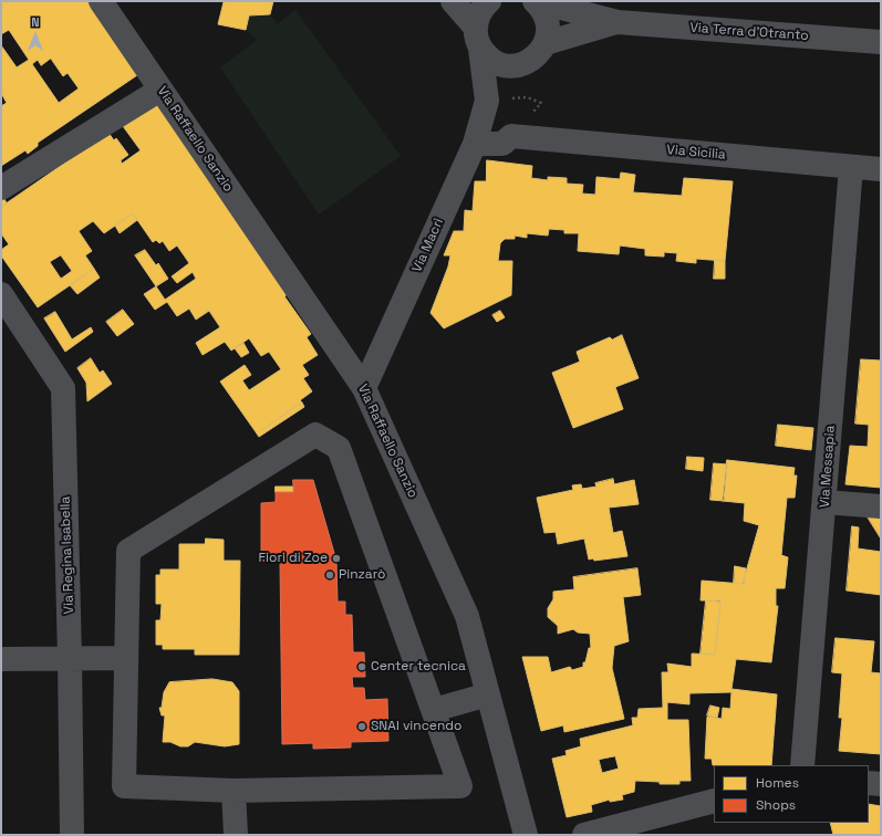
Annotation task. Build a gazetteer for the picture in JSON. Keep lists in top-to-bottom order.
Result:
{
  "streets": {
    "street": [
      "Via Terra d'Otranto",
      "Via Raffaello Sanzio",
      "Via Sicilia",
      "Via Macrì",
      "Via Messapia",
      "Via Regina Isabella"
    ]
  },
  "crossings": [
    ["Via Terra d'Otranto", "Via Macrì"],
    ["Via Raffaello Sanzio", "Via Macrì"],
    ["Via Sicilia", "Via Macrì"],
    ["Via Sicilia", "Via Messapia"]
  ],
  "places": [
    "Fiori di Zoe",
    "Pinzarò",
    "Center tecnica",
    "SNAI vincendo"
  ],
  "legend": ["Homes", "Shops"],
  "north": "top"
}
